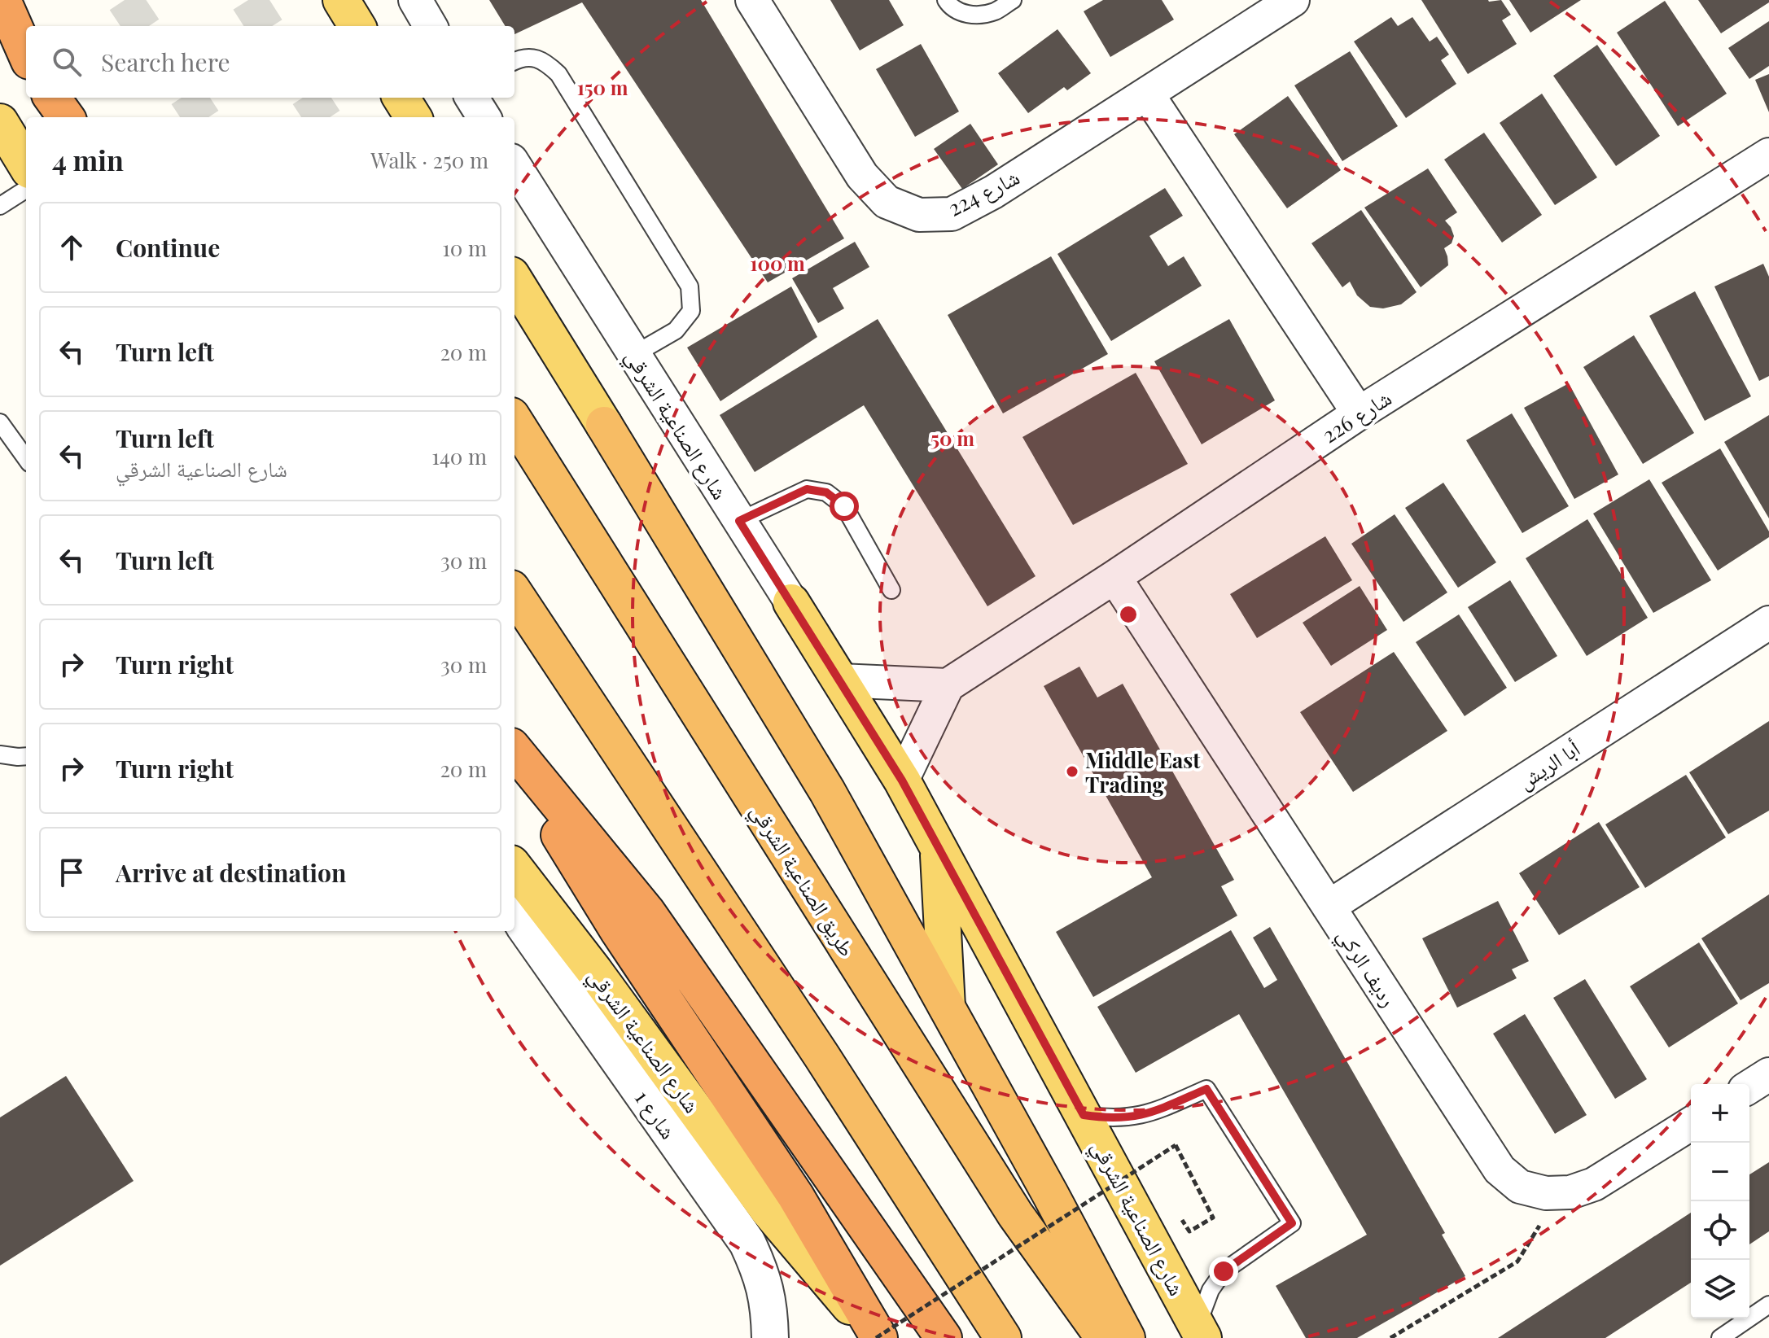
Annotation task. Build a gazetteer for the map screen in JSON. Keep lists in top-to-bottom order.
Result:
{
  "streets": {
    "highway": ["طريق الصناعية الشرقي"],
    "main road": ["شارع الصناعية الشرقي"],
    "street": [
      "شارع 224",
      "شارع 226",
      "أبا الريش",
      "رديف الركي",
      "شارع 1"
    ]
  },
  "crossings": [
    ["شارع 226", "رديف الركي"],
    ["أبا الريش", "رديف الركي"]
  ],
  "places": ["Middle East Trading"],
  "page": {
    "search": "Search here",
    "heading": ["4 min", "Walk · 250 m"],
    "list": [
      ["Continue", "10 m"],
      ["Turn left", "20 m"],
      ["Turn left", "شارع الصناعية الشرقي", "140 m"],
      ["Turn left", "30 m"],
      ["Turn right", "30 m"],
      ["Turn right", "20 m"],
      "Arrive at destination"
    ],
    "map_buttons": ["+", "−"]
  },
  "rings": ["150 m", "100 m", "50 m"]
}
